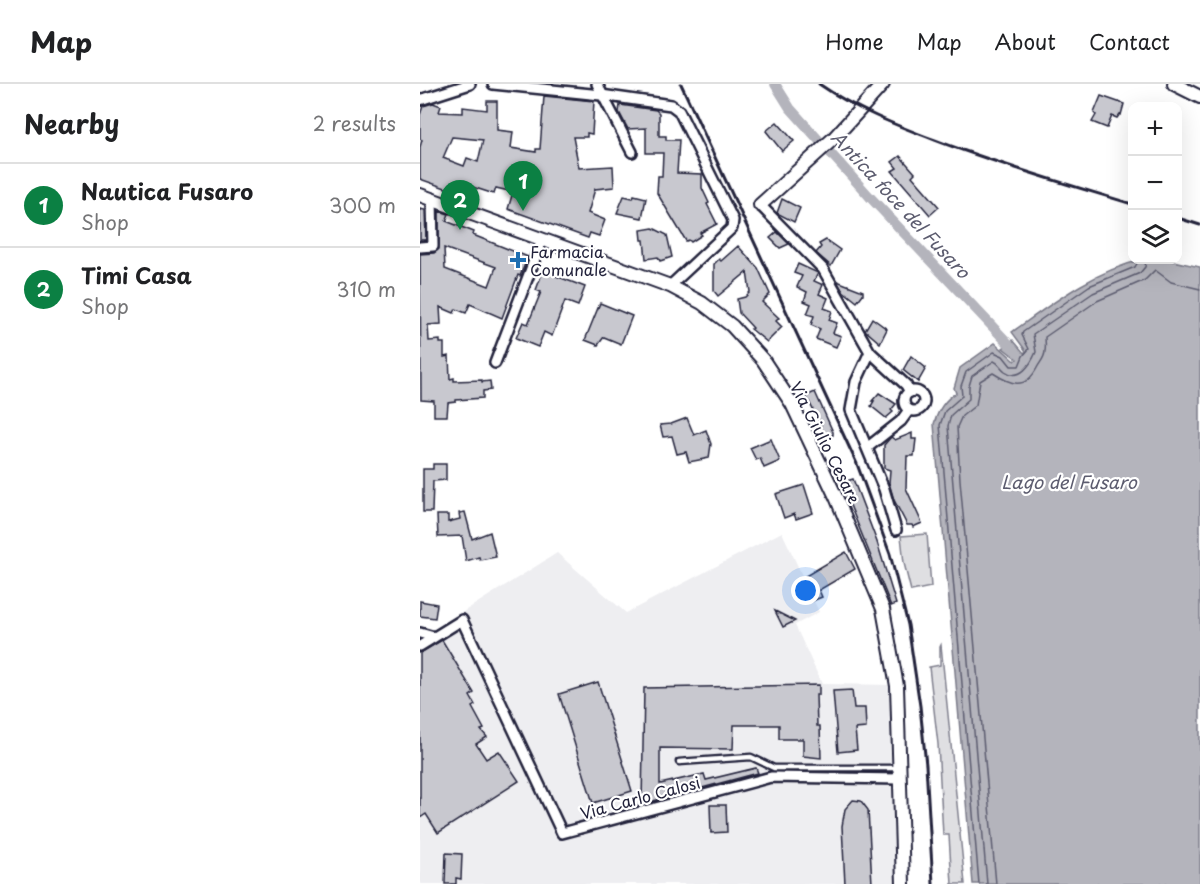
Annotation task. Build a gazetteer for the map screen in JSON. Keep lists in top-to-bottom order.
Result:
{
  "streets": {
    "street": ["Via Giulio Cesare", "Via Carlo Calosi"]
  },
  "crossings": [
    ["Via Giulio Cesare", "Via Carlo Calosi"]
  ],
  "water": ["Antica foce del Fusaro", "Lago del Fusaro"],
  "places": {
    "health": ["Farmacia Comunale"]
  },
  "page": {
    "header": "Map",
    "nav": [
      "Home",
      "Map",
      "About",
      "Contact"
    ],
    "heading": ["Nearby", "2 results"],
    "map_buttons": ["+", "−"],
    "pins": ["1", "2"],
    "list": [
      {
        "mark": "1",
        "name": "Nautica Fusaro",
        "note": "Shop",
        "value": "300 m"
      },
      {
        "mark": "2",
        "name": "Timi Casa",
        "note": "Shop",
        "value": "310 m"
      }
    ]
  }
}
